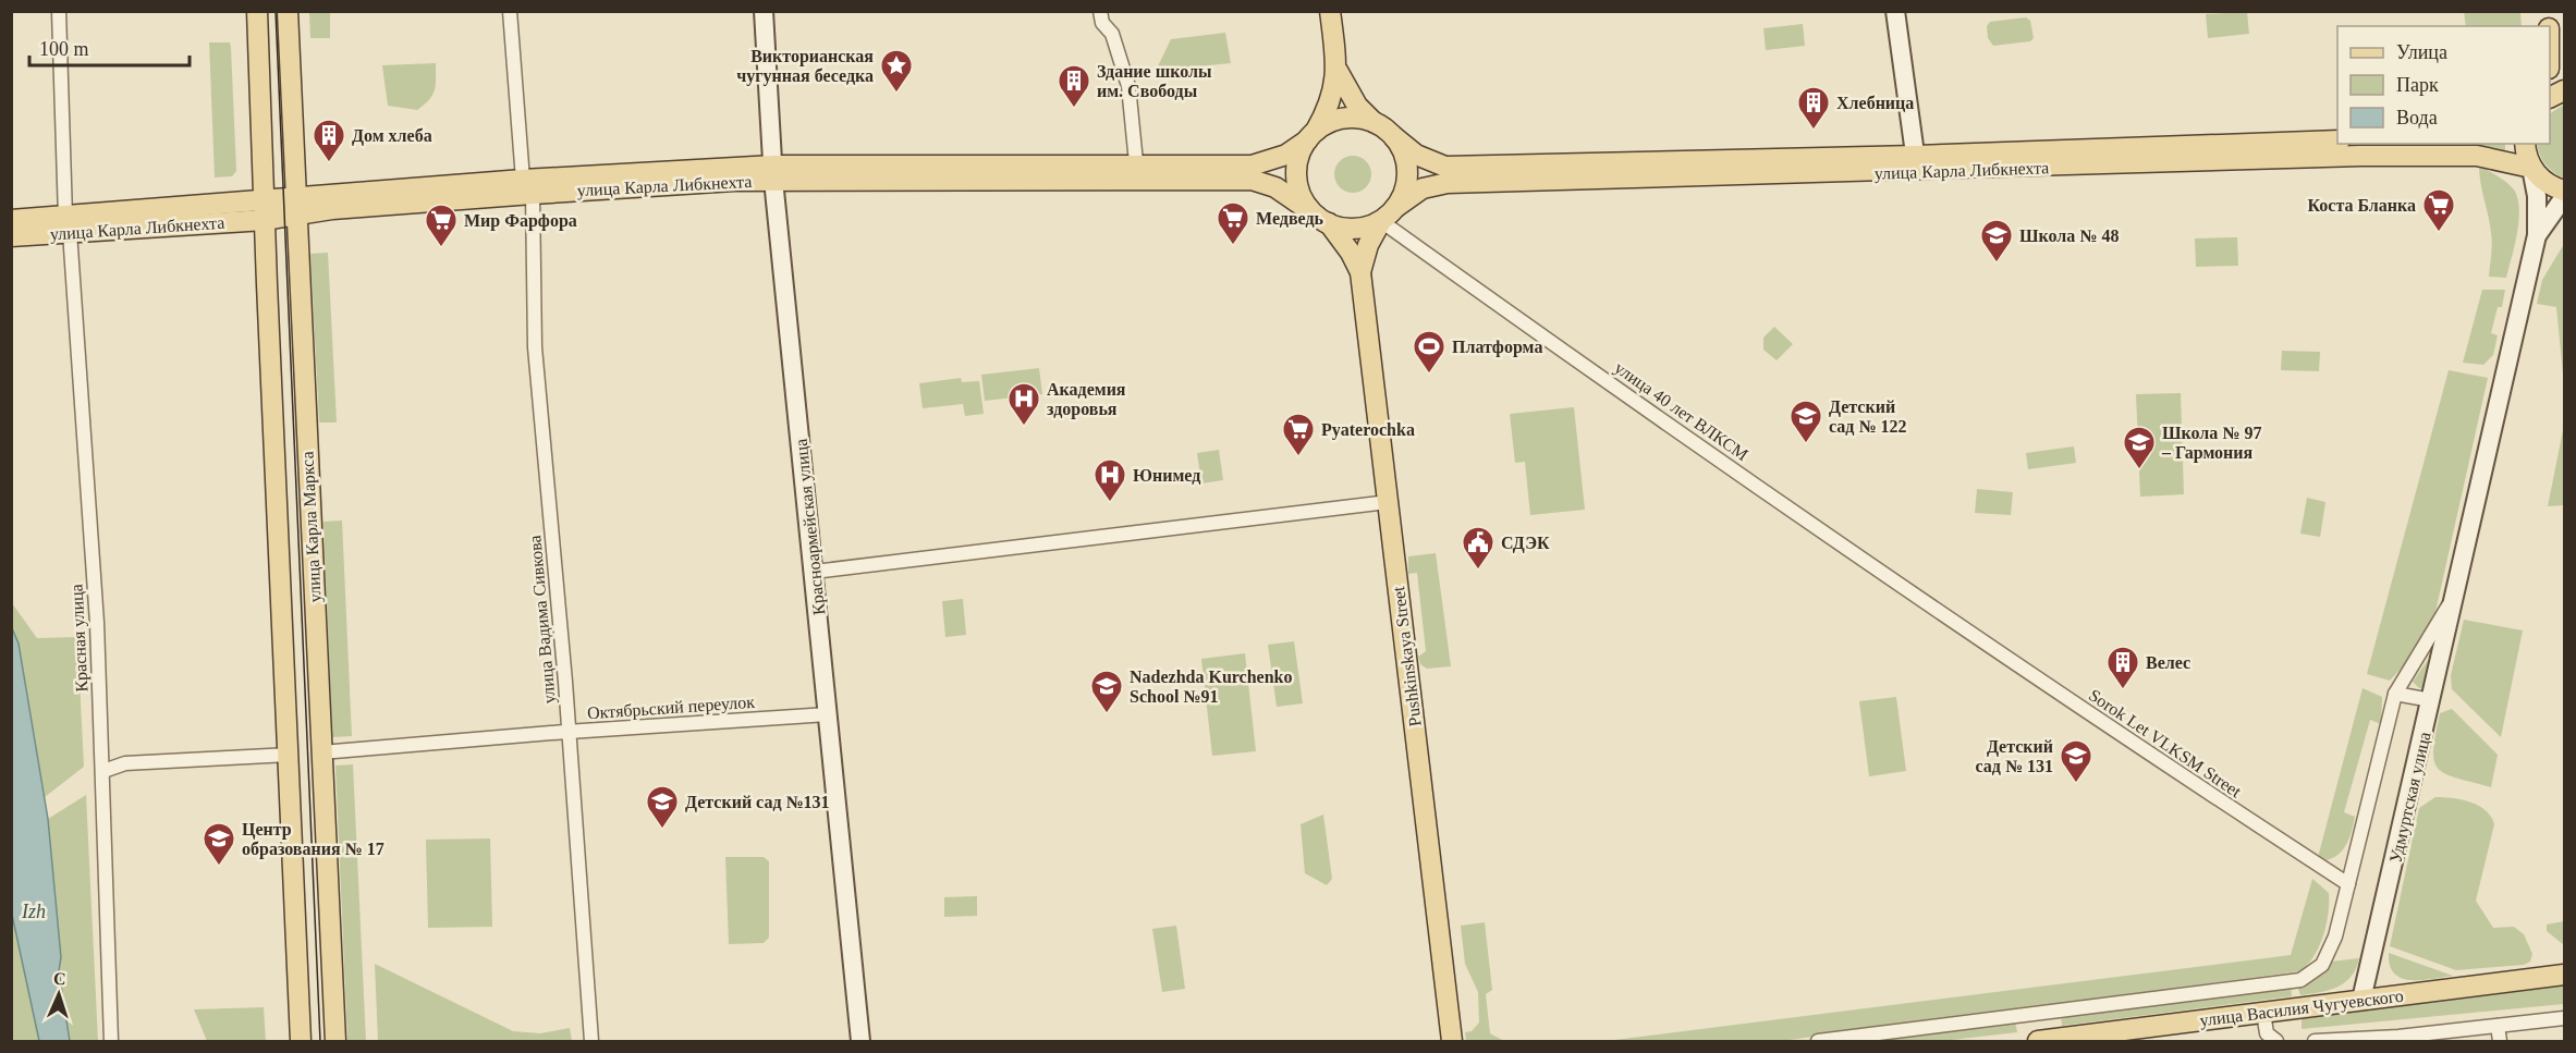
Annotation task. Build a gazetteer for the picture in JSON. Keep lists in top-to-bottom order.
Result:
{
  "streets": {
    "main road": [
      "улица Карла Либкнехта",
      "улица Карла Маркса",
      "Pushkinskaya Street",
      "улица Василия Чугуевского"
    ],
    "street": [
      "улица 40 лет ВЛКСМ",
      "Красноармейская улица",
      "улица Вадима Сивкова",
      "Красная улица",
      "Октябрьский переулок",
      "Удмуртская улица"
    ]
  },
  "crossings": [
    ["улица Карла Либкнехта", "улица 40 лет ВЛКСМ"],
    ["улица Карла Либкнехта", "улица Карла Маркса"],
    ["улица Карла Либкнехта", "Красноармейская улица"],
    ["улица Карла Либкнехта", "улица Вадима Сивкова"],
    ["улица Карла Либкнехта", "Красная улица"],
    ["улица Карла Либкнехта", "Pushkinskaya Street"],
    ["улица Карла Либкнехта", "Удмуртская улица"],
    ["улица 40 лет ВЛКСМ", "Pushkinskaya Street"],
    ["улица 40 лет ВЛКСМ", "Удмуртская улица"],
    ["улица Карла Маркса", "Октябрьский переулок"],
    ["Красноармейская улица", "Октябрьский переулок"],
    ["улица Вадима Сивкова", "Октябрьский переулок"],
    ["Удмуртская улица", "улица Василия Чугуевского"]
  ],
  "water": ["Izh"],
  "places": {
    "place": ["Викторианская чугунная беседка"],
    "building": [
      "Здание школы им. Свободы",
      "Хлебница",
      "Дом хлеба",
      "Велес"
    ],
    "supermarket": [
      "Коста Бланка",
      "Медведь",
      "Мир Фарфора",
      "Pyaterochka"
    ],
    "school or university": [
      "Школа № 48",
      "Детский сад № 122",
      "Школа № 97 – Гармония",
      "Nadezhda Kurchenko School №91",
      "Детский сад № 131",
      "Детский сад №131",
      "Центр образования № 17"
    ],
    "sports": ["Платформа"],
    "hospital": ["Академия здоровья", "Юнимед"],
    "public building": ["СДЭК"]
  },
  "legend": ["Улица", "Парк", "Вода"],
  "scale_bar": "100 m",
  "north": "top"
}
